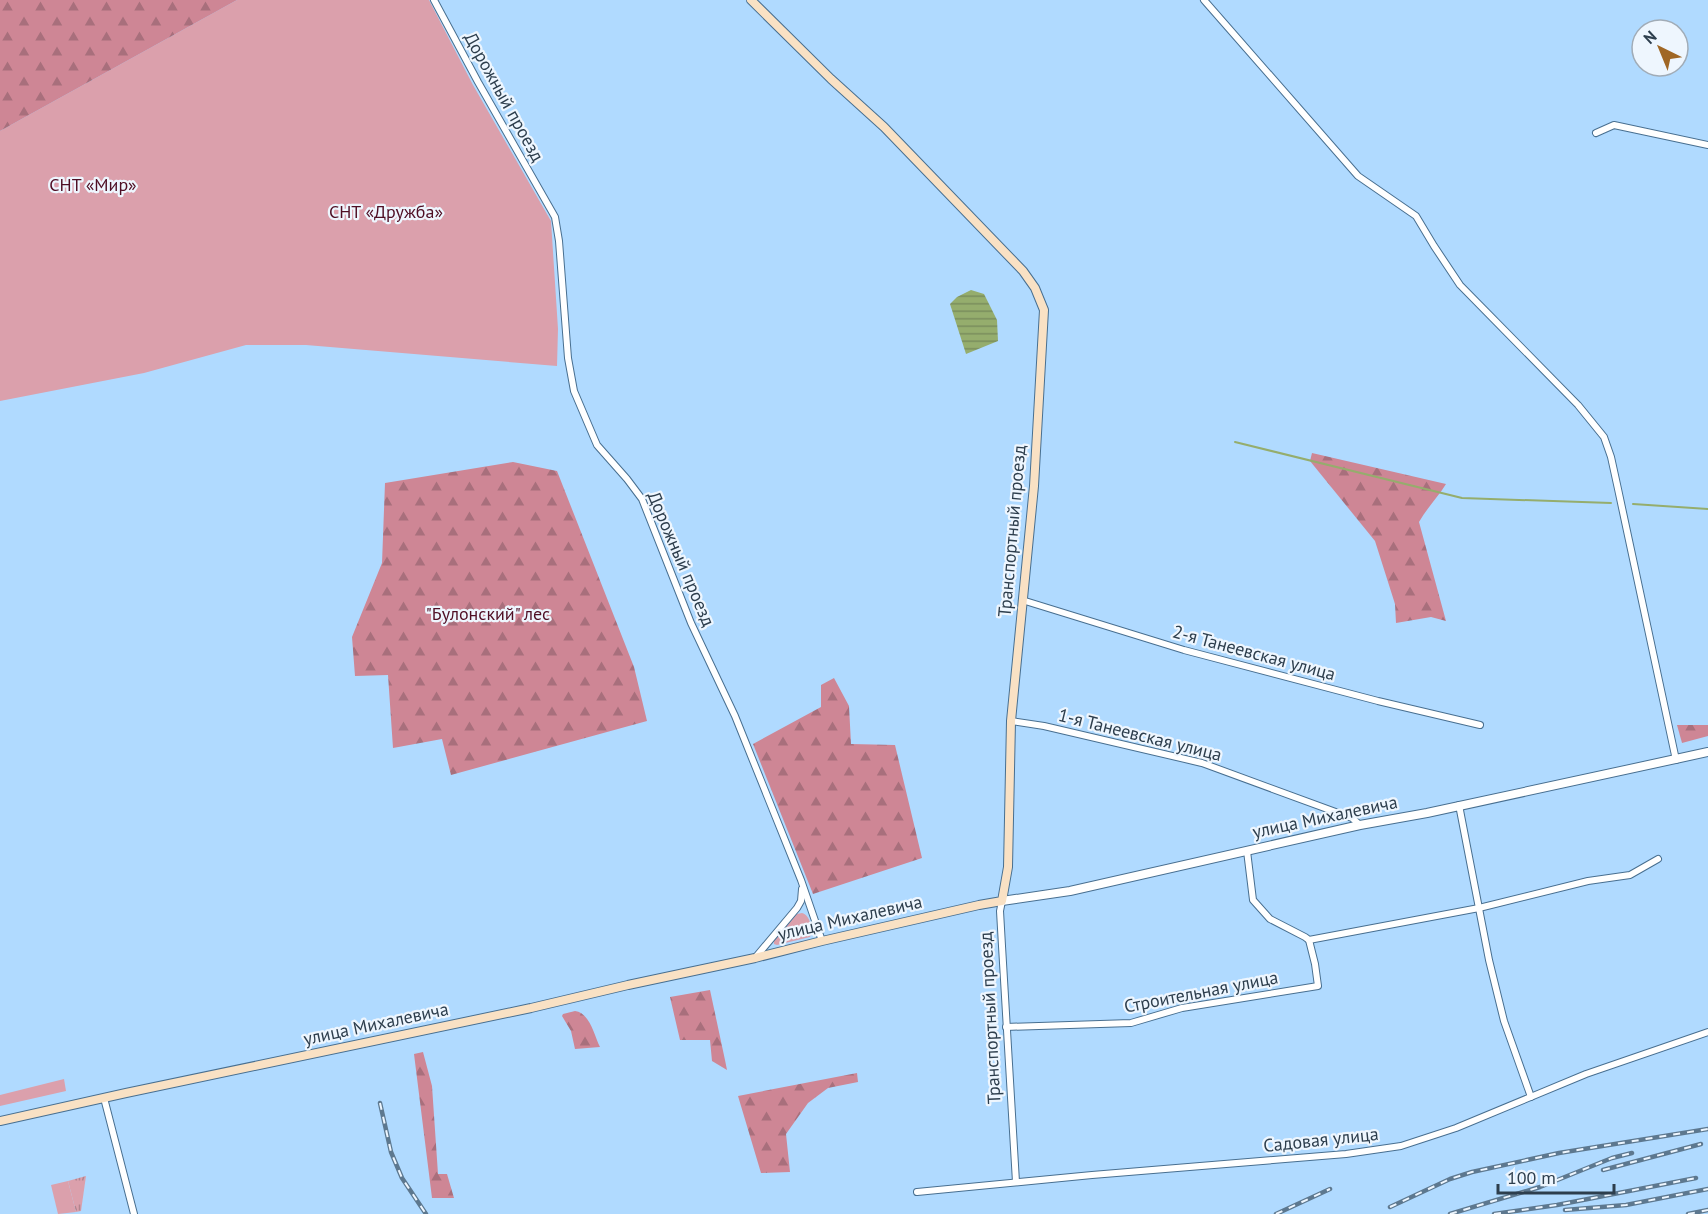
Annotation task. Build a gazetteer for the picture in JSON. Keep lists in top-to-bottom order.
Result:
{
  "streets": {
    "main road": ["Транспортный проезд", "улица Михалевича"],
    "street": [
      "Дорожный проезд",
      "2-я Танеевская улица",
      "1-я Танеевская улица",
      "Строительная улица",
      "Садовая улица"
    ]
  },
  "crossings": [
    ["Дорожный проезд", "улица Михалевича"],
    ["Транспортный проезд", "2-я Танеевская улица"],
    ["Транспортный проезд", "1-я Танеевская улица"],
    ["Транспортный проезд", "улица Михалевича"],
    ["Транспортный проезд", "Строительная улица"],
    ["Транспортный проезд", "Садовая улица"],
    ["1-я Танеевская улица", "улица Михалевича"]
  ],
  "parks": ["СНТ «Мир»", "СНТ «Дружба»", "\"Булонский\" лес"],
  "scale_bar": "100 m",
  "north": "top left"
}
